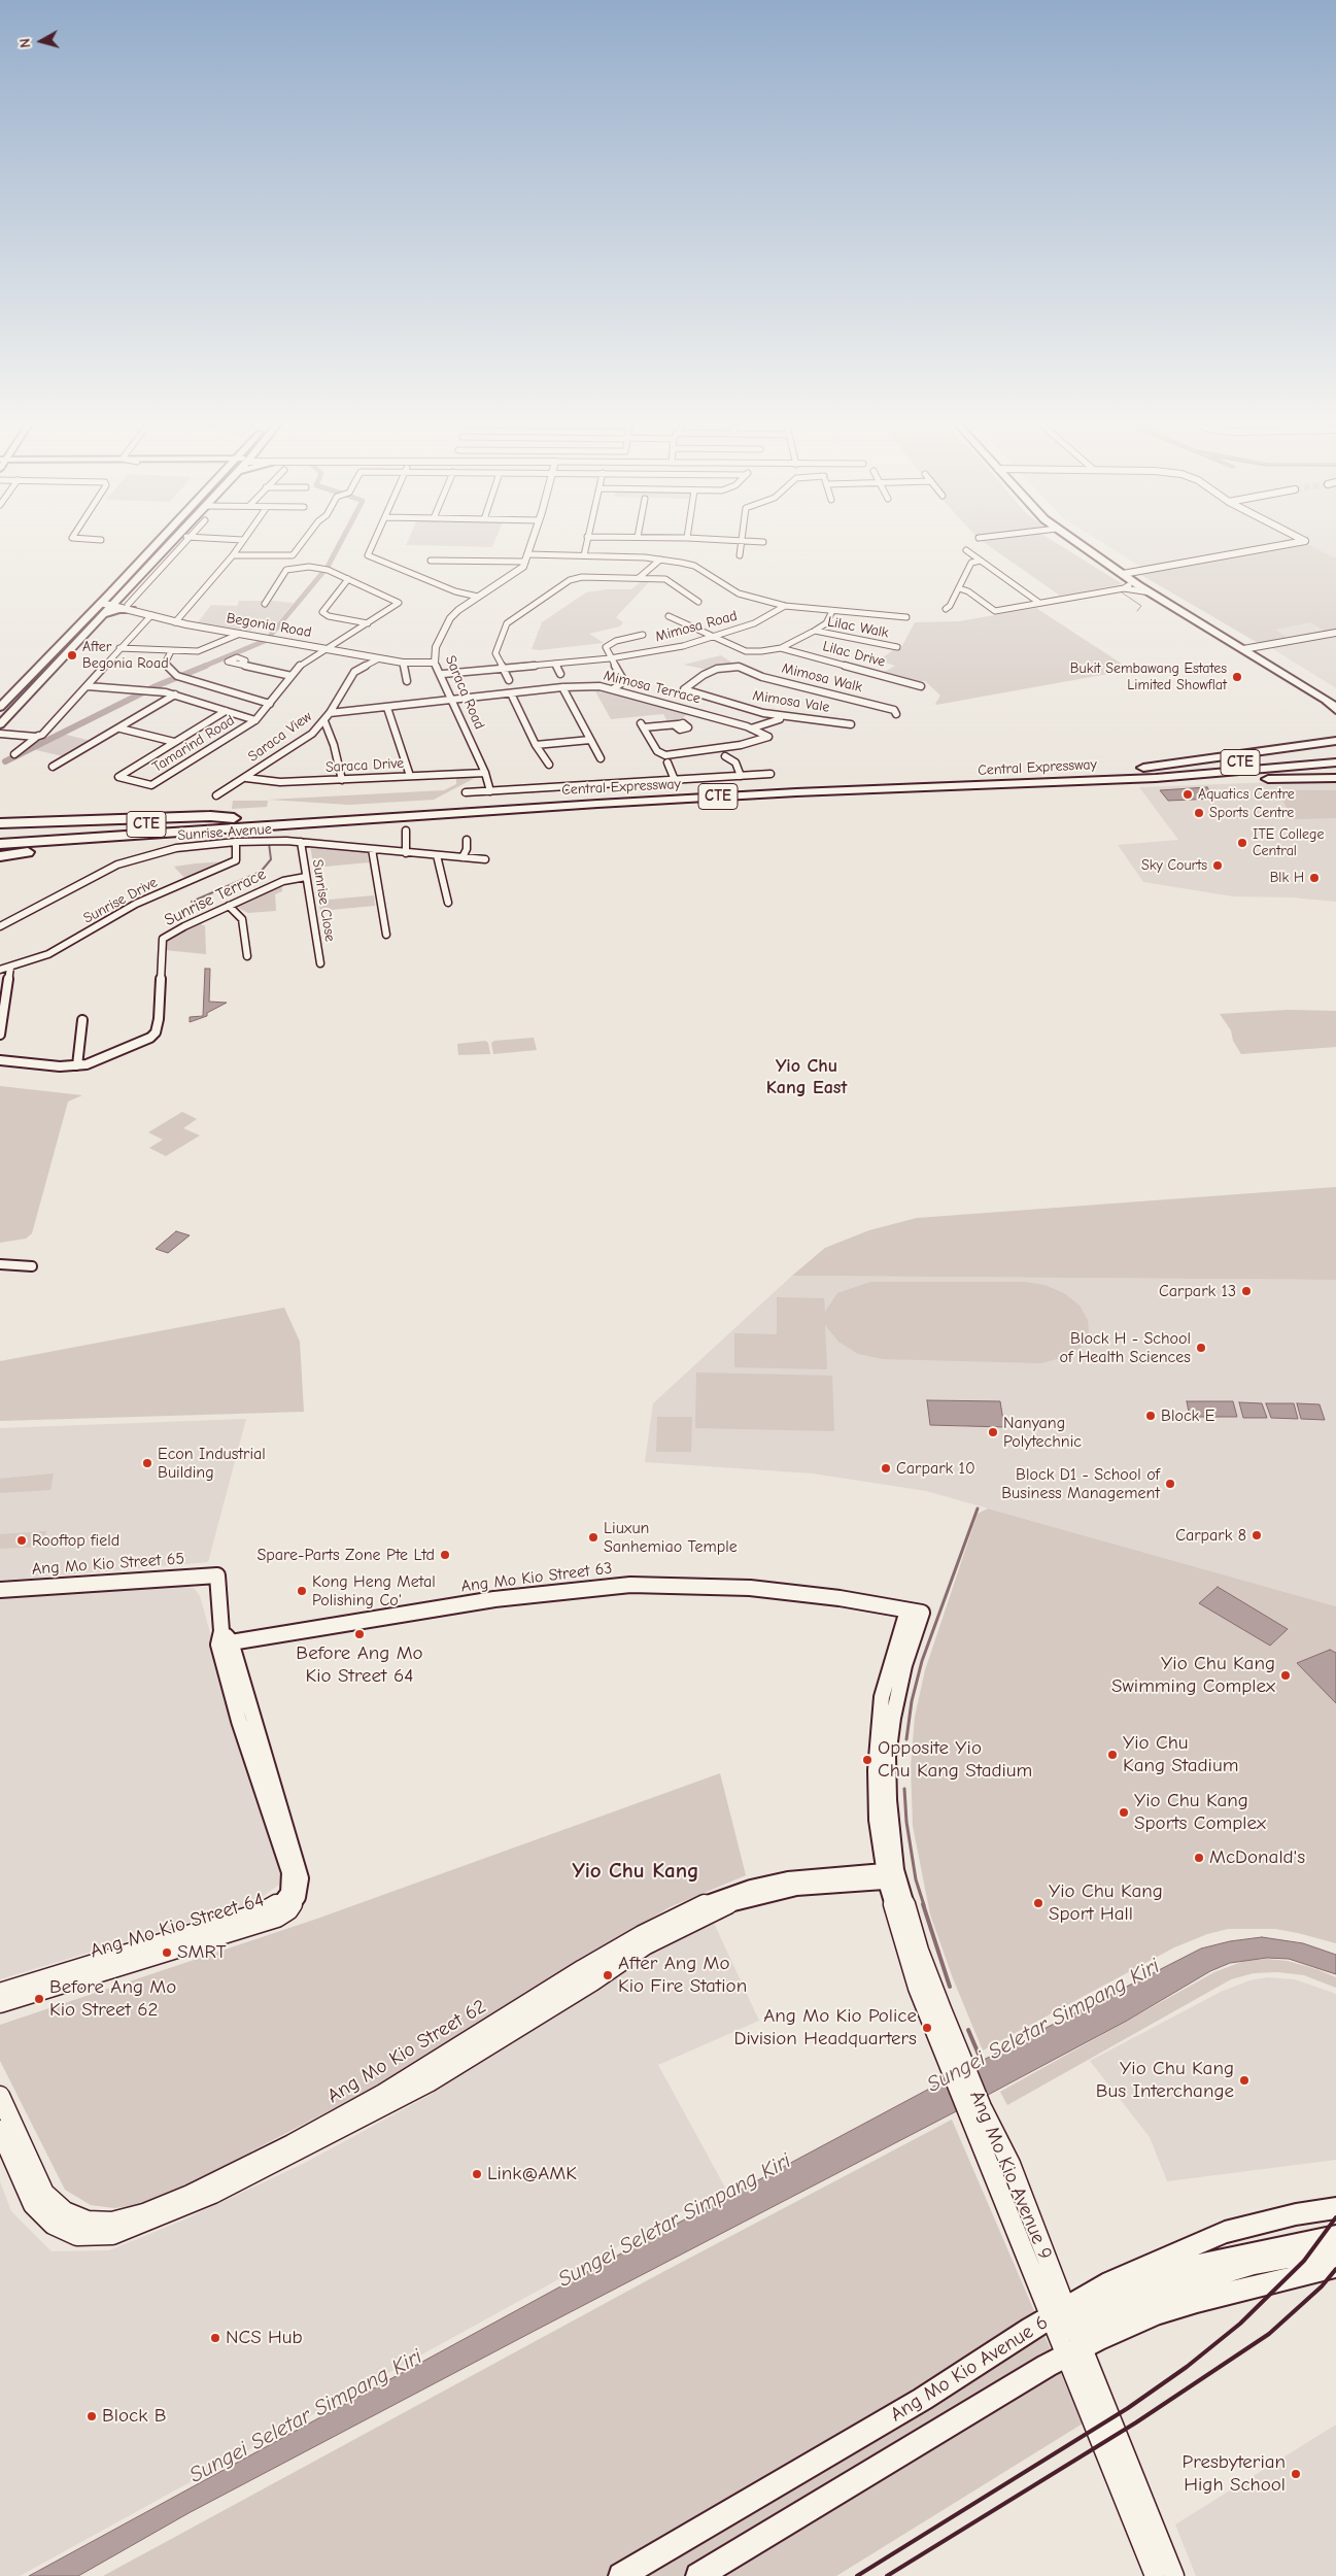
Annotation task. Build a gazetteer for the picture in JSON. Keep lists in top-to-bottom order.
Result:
{
  "streets": {
    "highway": ["CTE", "Central Expressway"],
    "main road": ["Ang Mo Kio Avenue 6"],
    "street": [
      "Begonia Road",
      "Mimosa Road",
      "Lilac Walk",
      "Lilac Drive",
      "Mimosa Walk",
      "Mimosa Terrace",
      "Saraca Road",
      "Mimosa Vale",
      "Saraca View",
      "Tamarind Road",
      "Saraca Drive",
      "Sunrise Avenue",
      "Sunrise Terrace",
      "Sunrise Drive",
      "Sunrise Close",
      "Ang Mo Kio Street 65",
      "Ang Mo Kio Street 63",
      "Ang Mo Kio Street 64",
      "Ang Mo Kio Street 62",
      "Ang Mo Kio Avenue 9"
    ]
  },
  "crossings": [
    ["Begonia Road", "Saraca Road"],
    ["Mimosa Road", "Saraca Road"],
    ["Mimosa Walk", "Mimosa Vale"],
    ["Mimosa Terrace", "Saraca Road"],
    ["Mimosa Terrace", "Saraca View"],
    ["Saraca Road", "Saraca View"],
    ["Saraca Road", "Saraca Drive"],
    ["Saraca View", "Saraca Drive"],
    ["Sunrise Avenue", "Sunrise Drive"],
    ["Sunrise Avenue", "Sunrise Close"],
    ["Sunrise Terrace", "Sunrise Close"],
    ["Ang Mo Kio Street 65", "Ang Mo Kio Street 64"],
    ["Ang Mo Kio Street 63", "Ang Mo Kio Street 64"],
    ["Ang Mo Kio Street 63", "Ang Mo Kio Avenue 9"],
    ["Ang Mo Kio Street 62", "Ang Mo Kio Avenue 9"],
    ["Ang Mo Kio Avenue 9", "Ang Mo Kio Avenue 6"]
  ],
  "districts": ["Yio Chu Kang East", "Yio Chu Kang"],
  "water": ["Sungei Seletar Simpang Kiri"],
  "places": [
    "After Begonia Road",
    "Bukit Sembawang Estates Limited Showflat",
    "Aquatics Centre",
    "Sports Centre",
    "ITE College Central",
    "Sky Courts",
    "Blk H",
    "Carpark 13",
    "Block H - School of Health Sciences",
    "Block E",
    "Nanyang Polytechnic",
    "Econ Industrial Building",
    "Carpark 10",
    "Block D1 - School of Business Management",
    "Carpark 8",
    "Liuxun Sanhemiao Temple",
    "Rooftop field",
    "Spare-Parts Zone Pte Ltd",
    "Kong Heng Metal Polishing Co'",
    "Before Ang Mo Kio Street 64",
    "Yio Chu Kang Swimming Complex",
    "Yio Chu Kang Stadium",
    "Opposite Yio Chu Kang Stadium",
    "Yio Chu Kang Sports Complex",
    "McDonald's",
    "Yio Chu Kang Sport Hall",
    "SMRT",
    "After Ang Mo Kio Fire Station",
    "Before Ang Mo Kio Street 62",
    "Ang Mo Kio Police Division Headquarters",
    "Yio Chu Kang Bus Interchange",
    "Link@AMK",
    "NCS Hub",
    "Block B",
    "Presbyterian High School"
  ],
  "north": "left"
}
